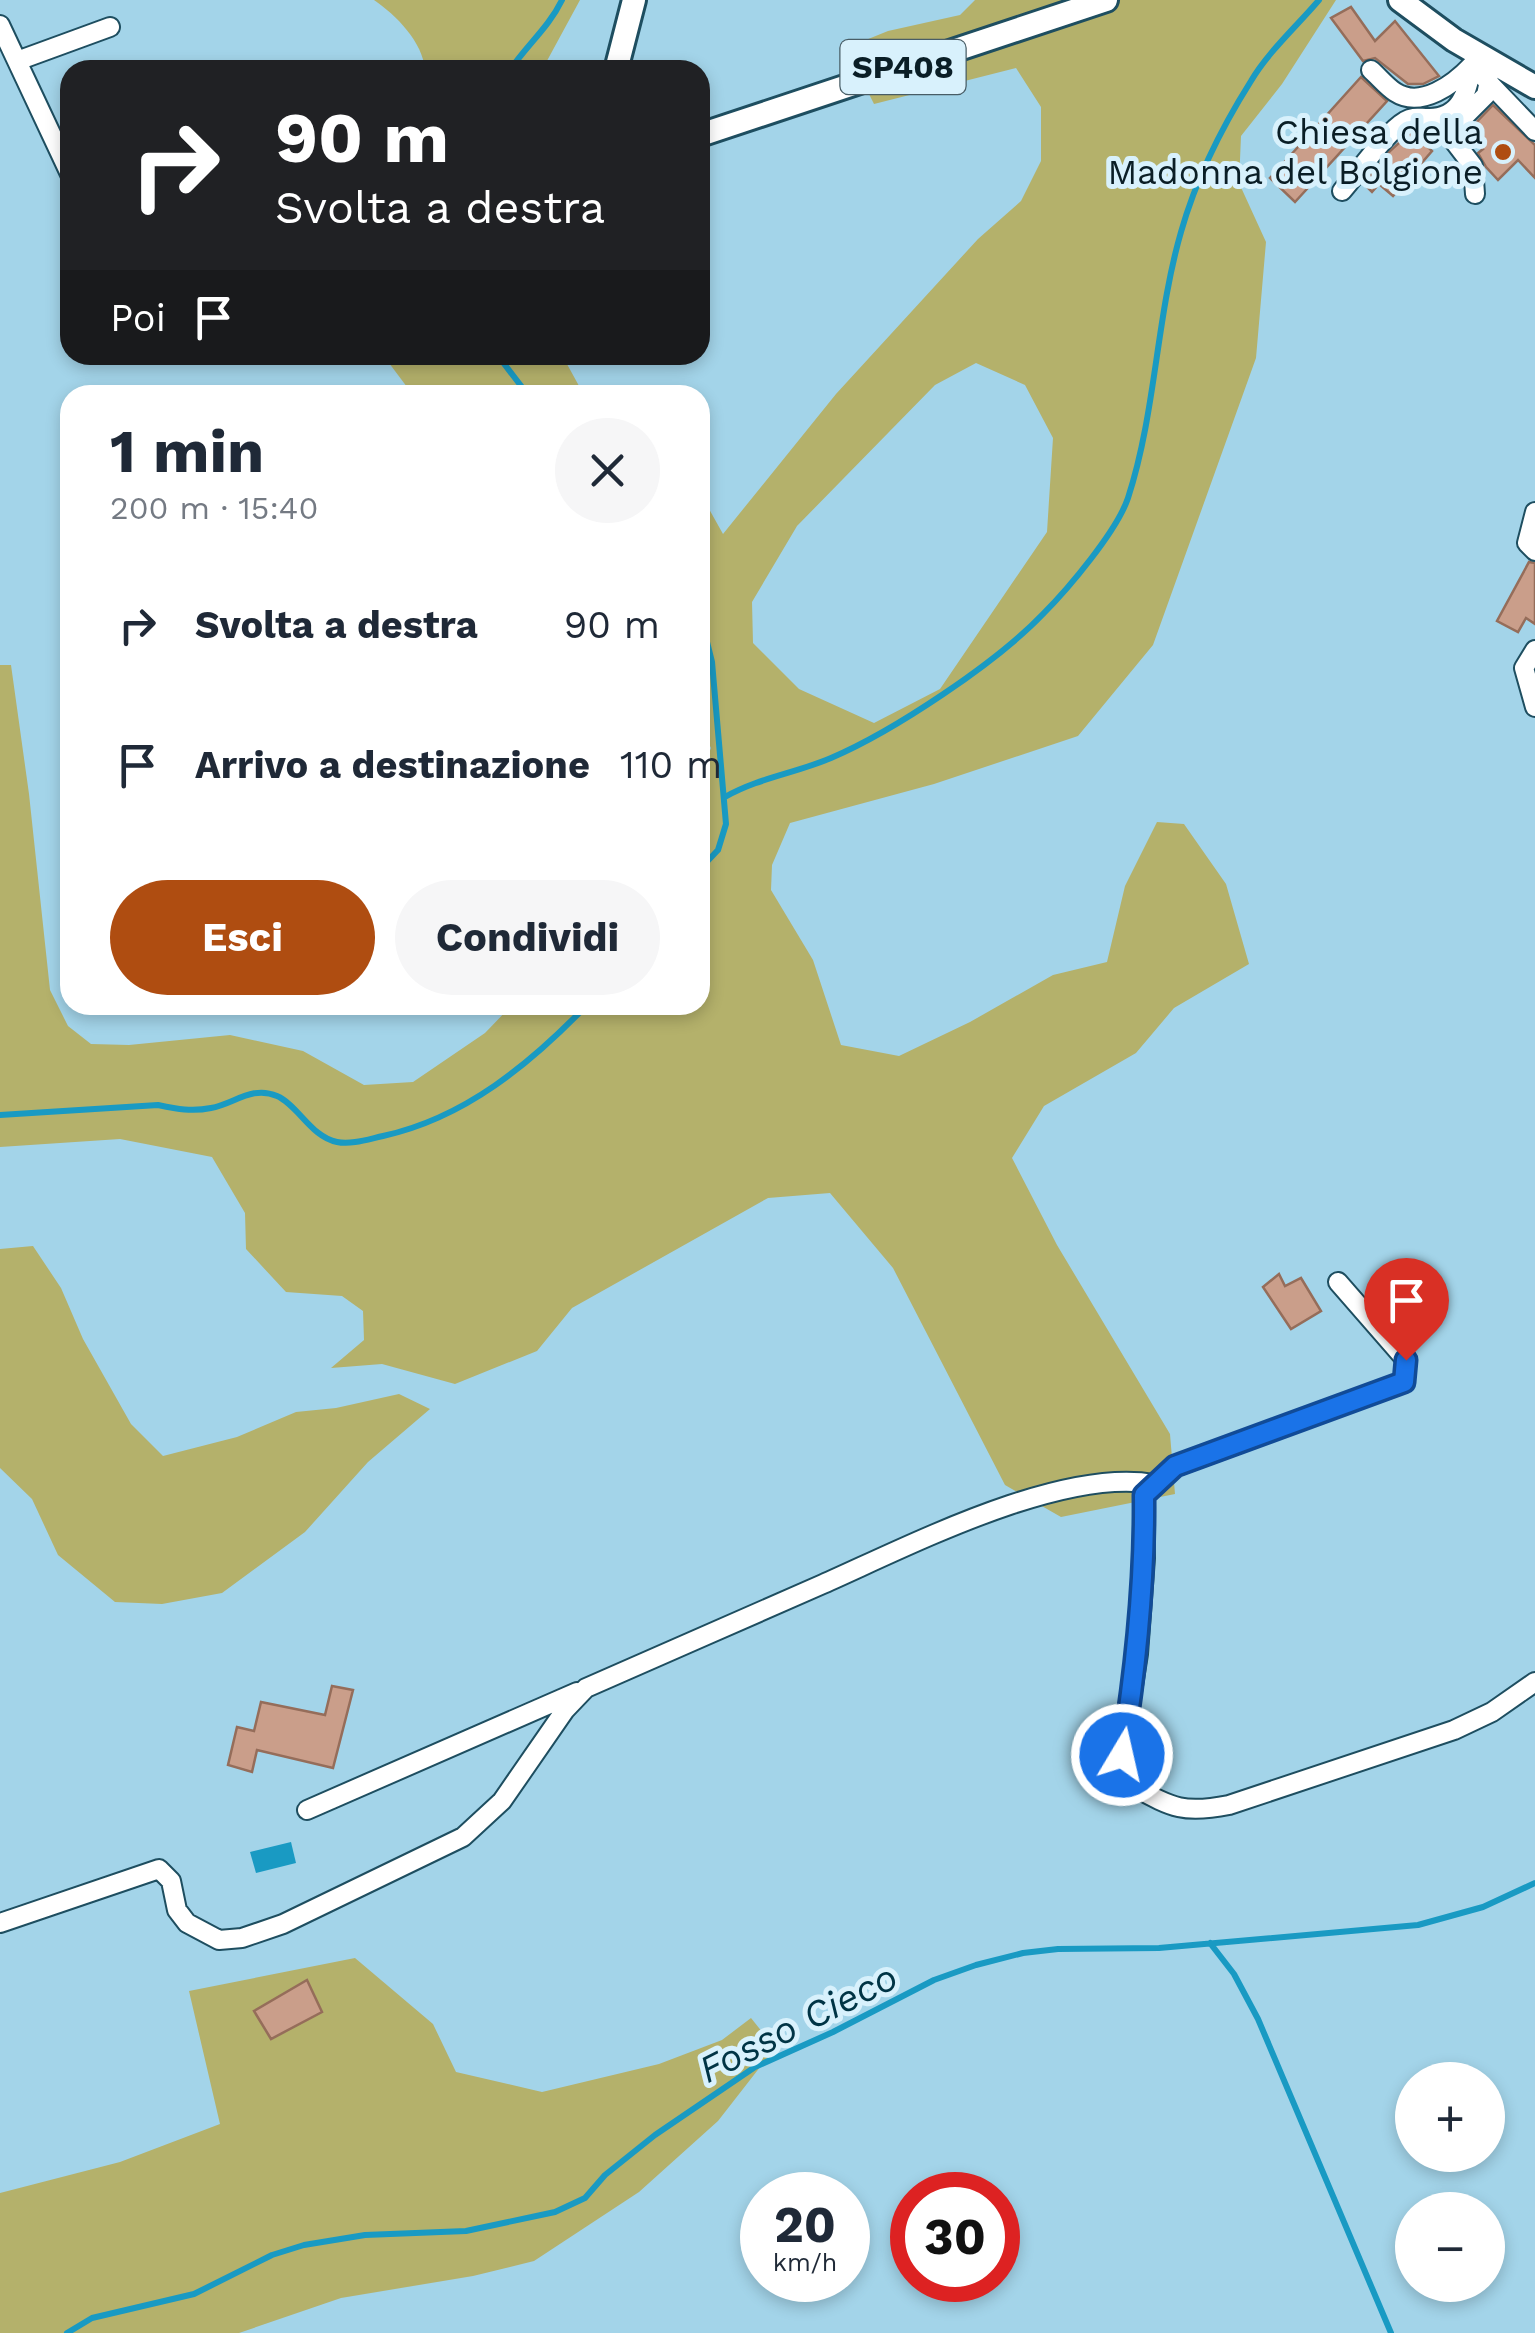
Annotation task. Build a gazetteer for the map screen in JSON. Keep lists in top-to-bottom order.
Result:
{
  "streets": {
    "main road": ["SP408"]
  },
  "water": ["Fosso Cieco"],
  "places": ["Chiesa della Madonna del Bolgione"],
  "page": {
    "turn": ["90 m", "Svolta a destra"],
    "then": "Poi",
    "heading": ["1 min", "200 m · 15:40"],
    "list": [
      {
        "name": "Svolta a destra",
        "value": "90 m"
      },
      {
        "name": "Arrivo a destinazione",
        "value": "110 m"
      }
    ],
    "buttons": ["Esci", "Condividi"],
    "map_buttons": ["+", "−"],
    "speed": "20 km/h",
    "limit": "30"
  }
}
